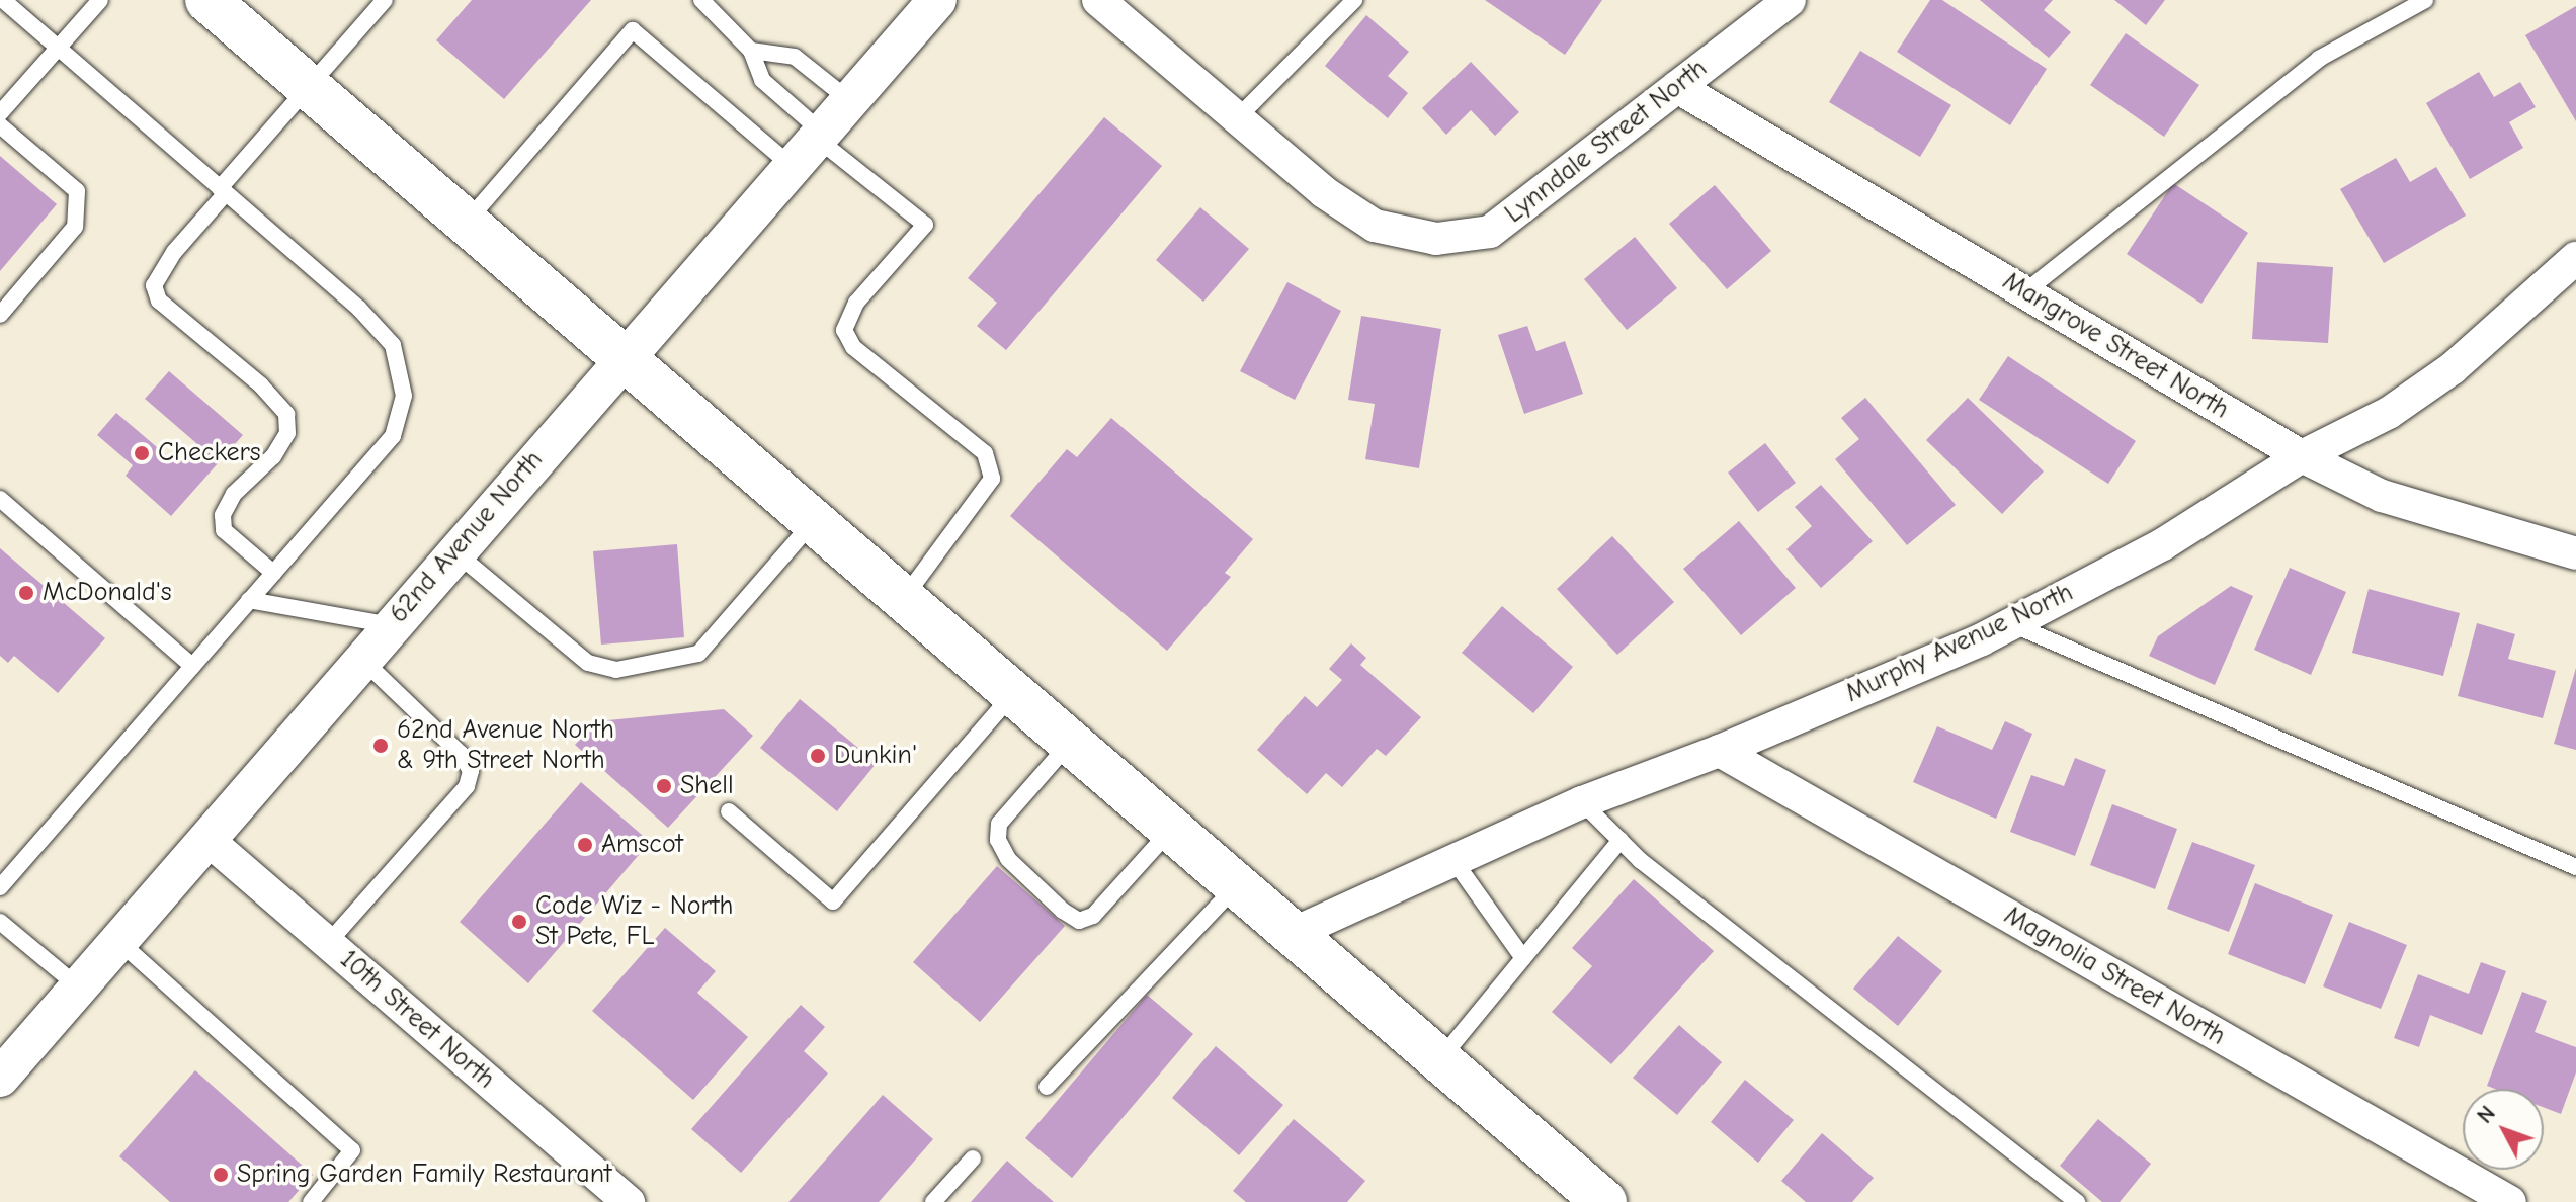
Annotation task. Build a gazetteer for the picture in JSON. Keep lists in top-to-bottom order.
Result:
{
  "streets": {
    "street": [
      "Lynndale Street North",
      "Mangrove Street North",
      "62nd Avenue North",
      "Murphy Avenue North",
      "Magnolia Street North",
      "10th Street North"
    ]
  },
  "crossings": [
    ["Lynndale Street North", "Mangrove Street North"],
    ["Mangrove Street North", "Murphy Avenue North"],
    ["62nd Avenue North", "10th Street North"],
    ["Murphy Avenue North", "Magnolia Street North"]
  ],
  "places": [
    "Checkers",
    "McDonald's",
    "62nd Avenue North & 9th Street North",
    "Dunkin'",
    "Shell",
    "Amscot",
    "Code Wiz - North St Pete, FL",
    "Spring Garden Family Restaurant"
  ],
  "north": "top left"
}
